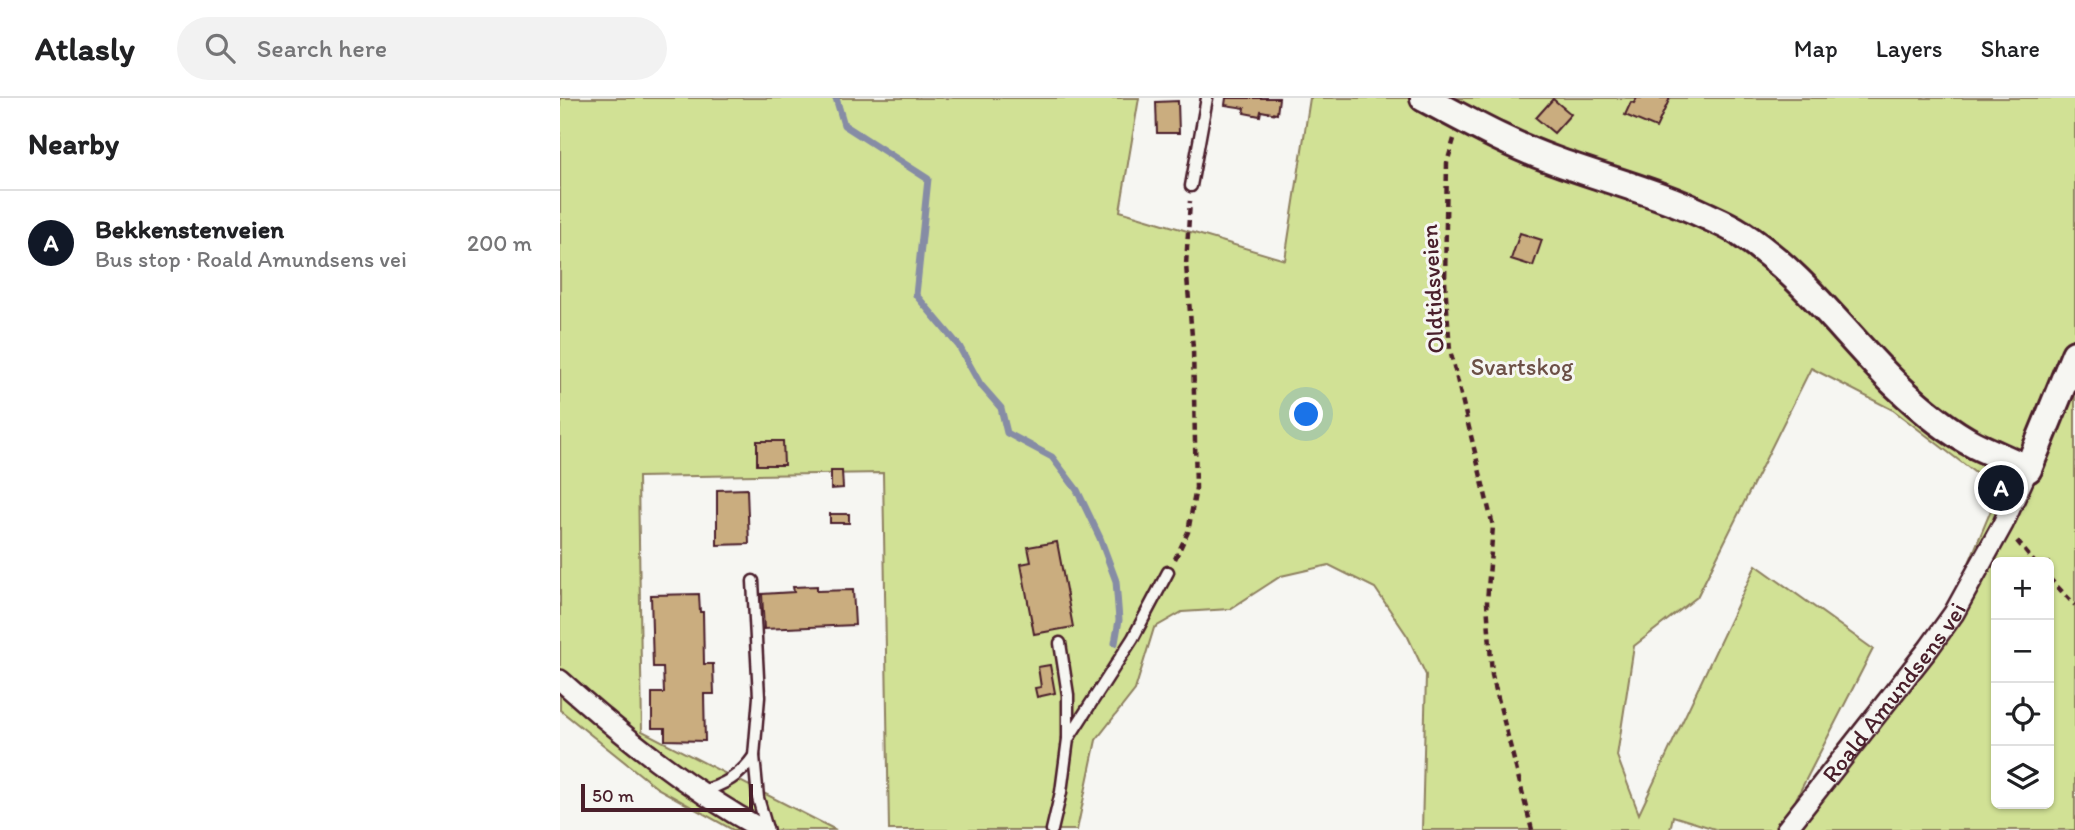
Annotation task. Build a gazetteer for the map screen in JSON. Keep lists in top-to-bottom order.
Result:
{
  "streets": {
    "main road": ["Roald Amundsens vei"],
    "path": ["Oldtidsveien"]
  },
  "parks": ["Svartskog"],
  "scale_bar": "50 m",
  "page": {
    "header": "Atlasly",
    "search": "Search here",
    "nav": ["Map", "Layers", "Share"],
    "heading": "Nearby",
    "list": [
      {
        "mark": "A",
        "name": "Bekkenstenveien",
        "note": "Bus stop · Roald Amundsens vei",
        "value": "200 m"
      }
    ],
    "pins": "A",
    "map_buttons": ["+", "−"],
    "scale": "50 m"
  }
}
